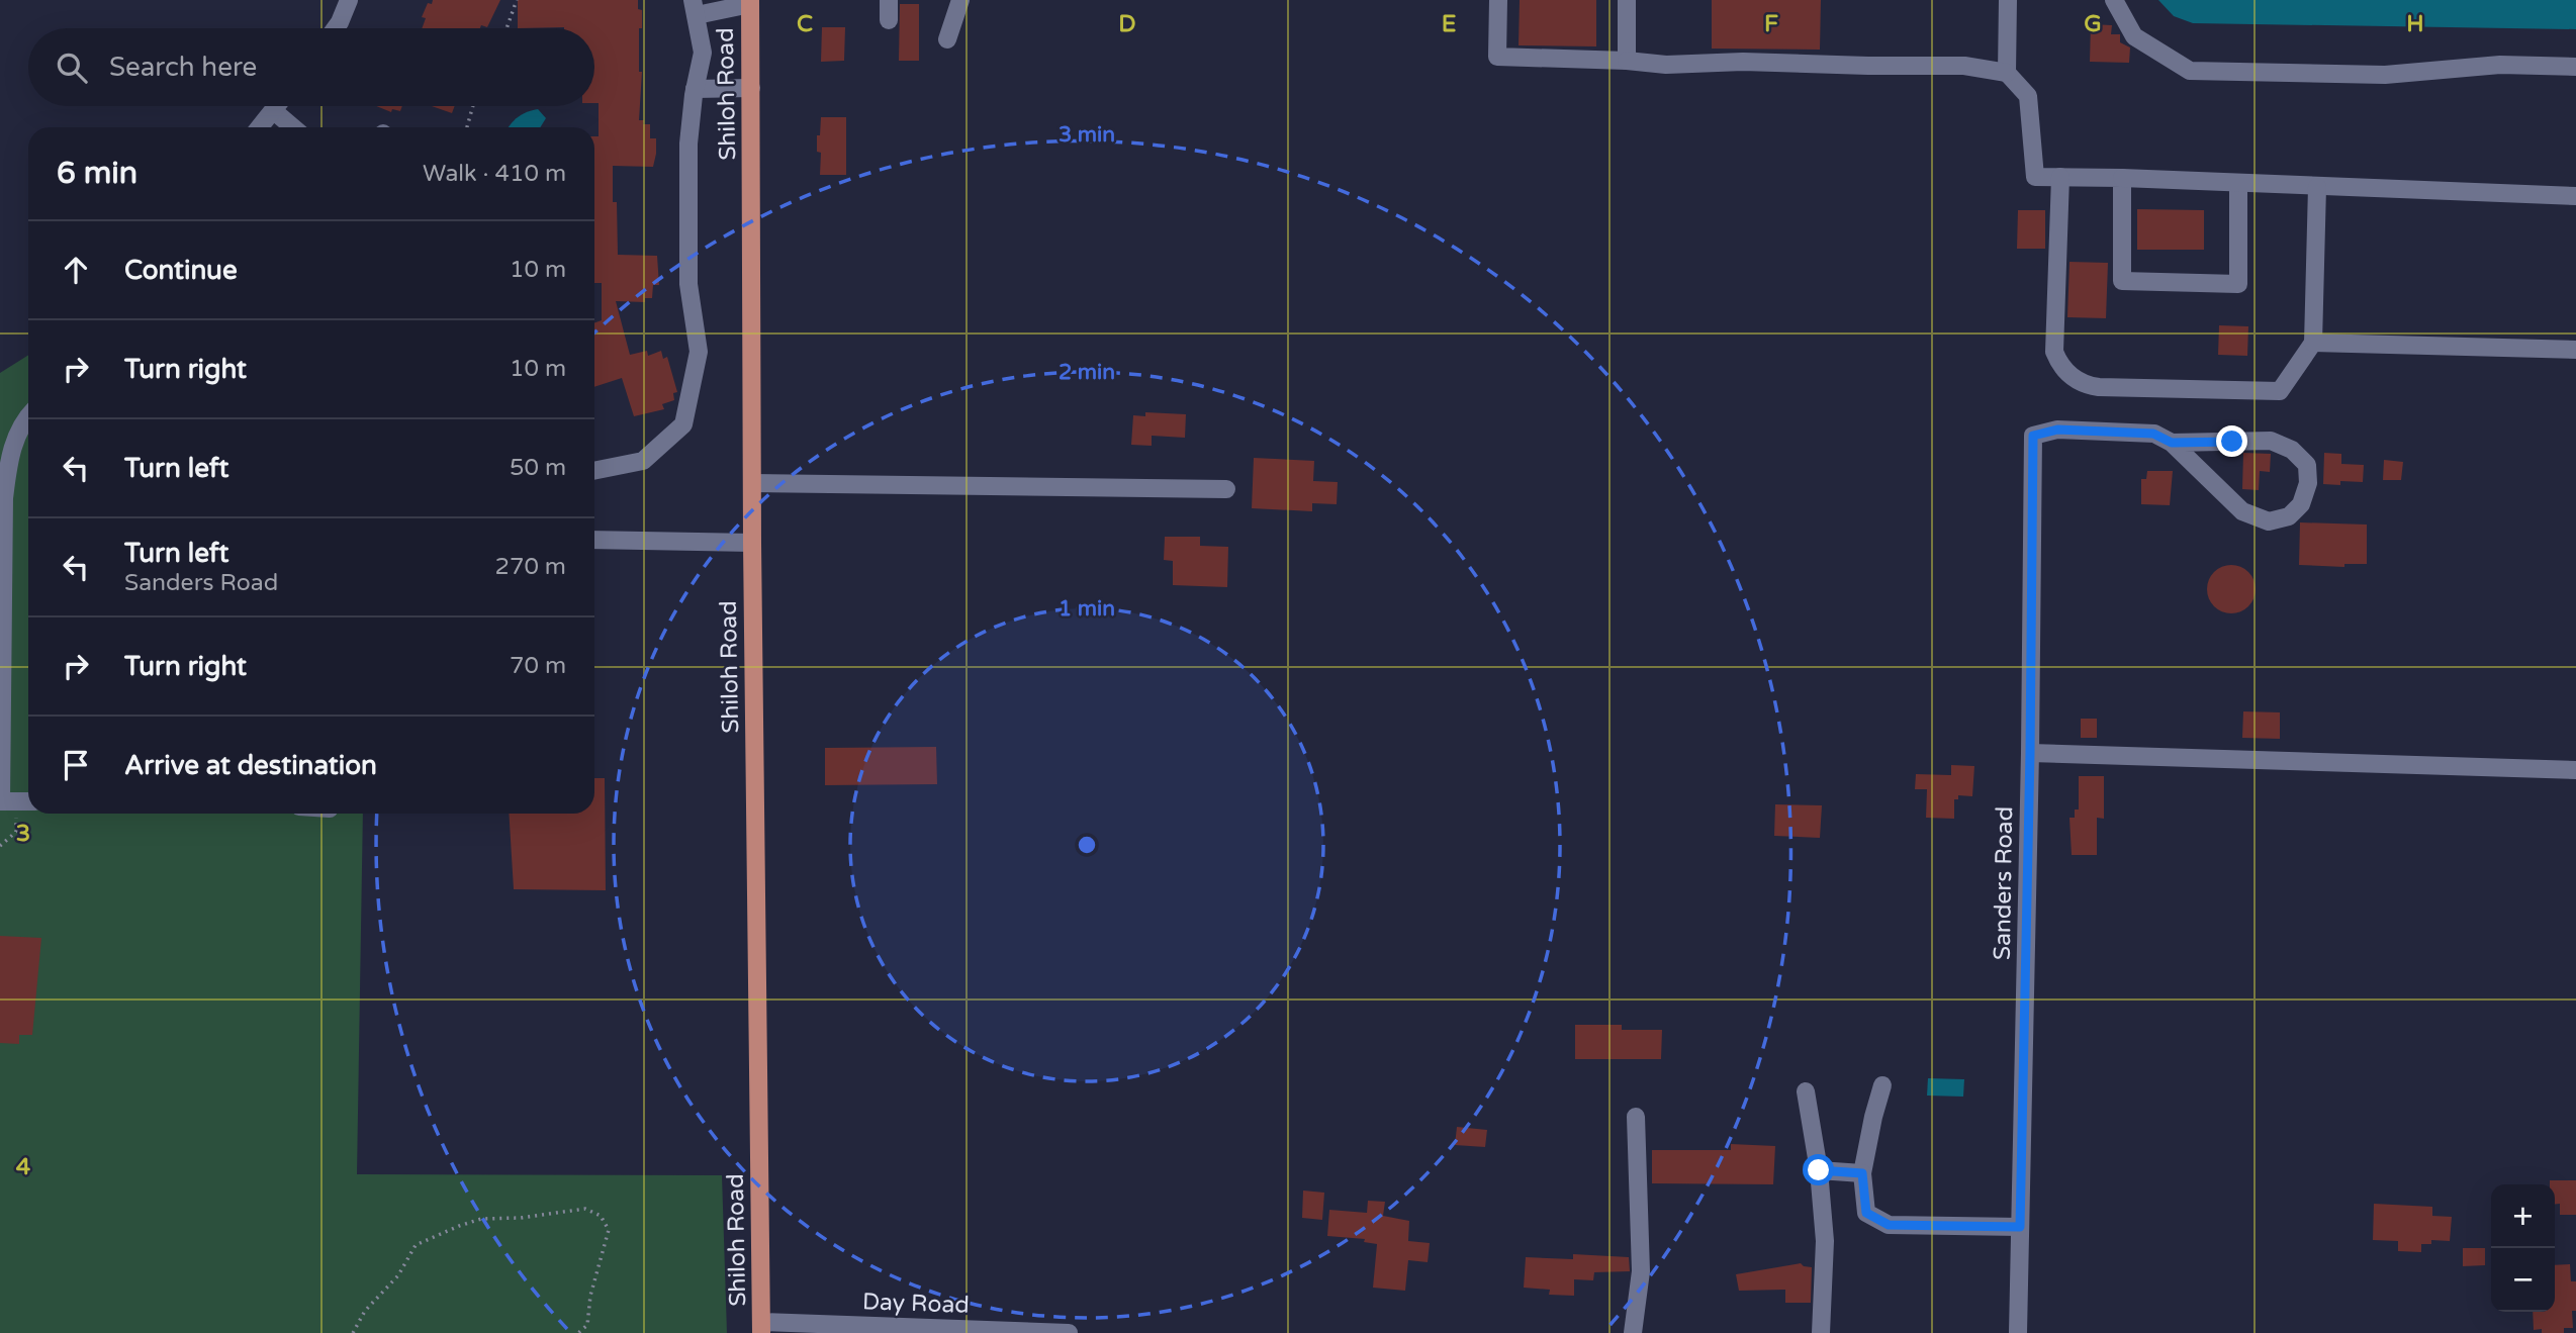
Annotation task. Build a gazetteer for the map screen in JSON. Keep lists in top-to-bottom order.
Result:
{
  "streets": {
    "main road": ["Shiloh Road"],
    "street": ["Sanders Road", "Day Road"]
  },
  "crossings": [
    ["Shiloh Road", "Day Road"]
  ],
  "page": {
    "search": "Search here",
    "heading": ["6 min", "Walk · 410 m"],
    "list": [
      ["Continue", "10 m"],
      ["Turn right", "10 m"],
      ["Turn left", "50 m"],
      ["Turn left", "Sanders Road", "270 m"],
      ["Turn right", "70 m"],
      "Arrive at destination"
    ],
    "map_buttons": ["+", "−"]
  },
  "grid": {
    "columns": [
      "C",
      "D",
      "E",
      "F",
      "G",
      "H"
    ],
    "rows": ["3", "4"]
  },
  "rings": ["3 min", "2 min", "1 min"]
}
